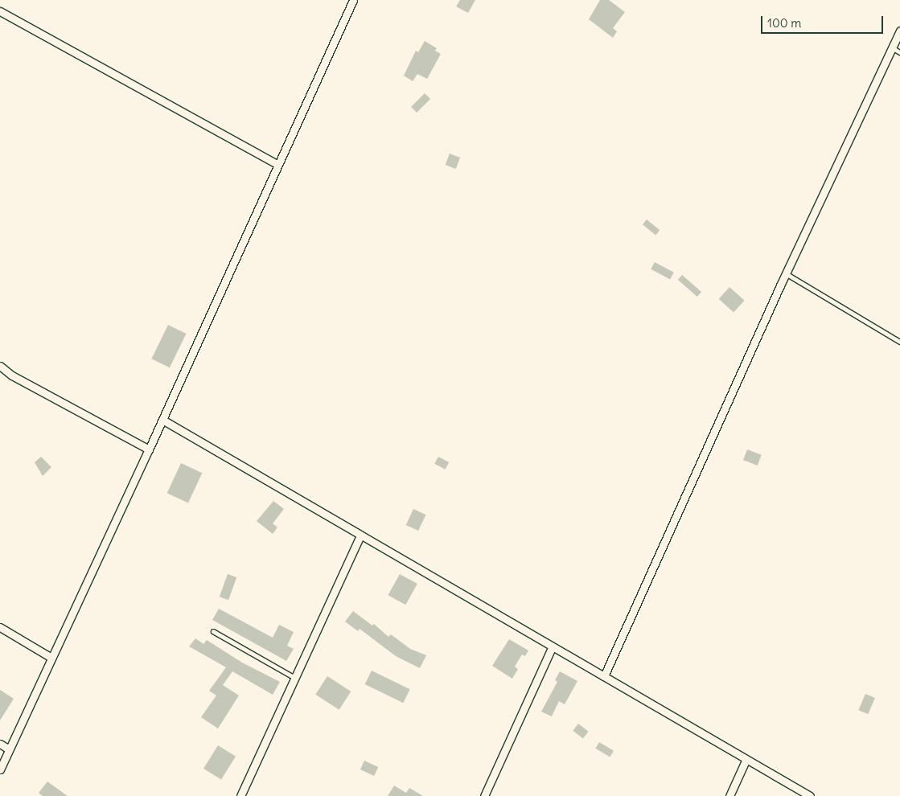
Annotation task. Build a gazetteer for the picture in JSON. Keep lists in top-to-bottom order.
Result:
{
  "scale_bar": "100 m"
}
